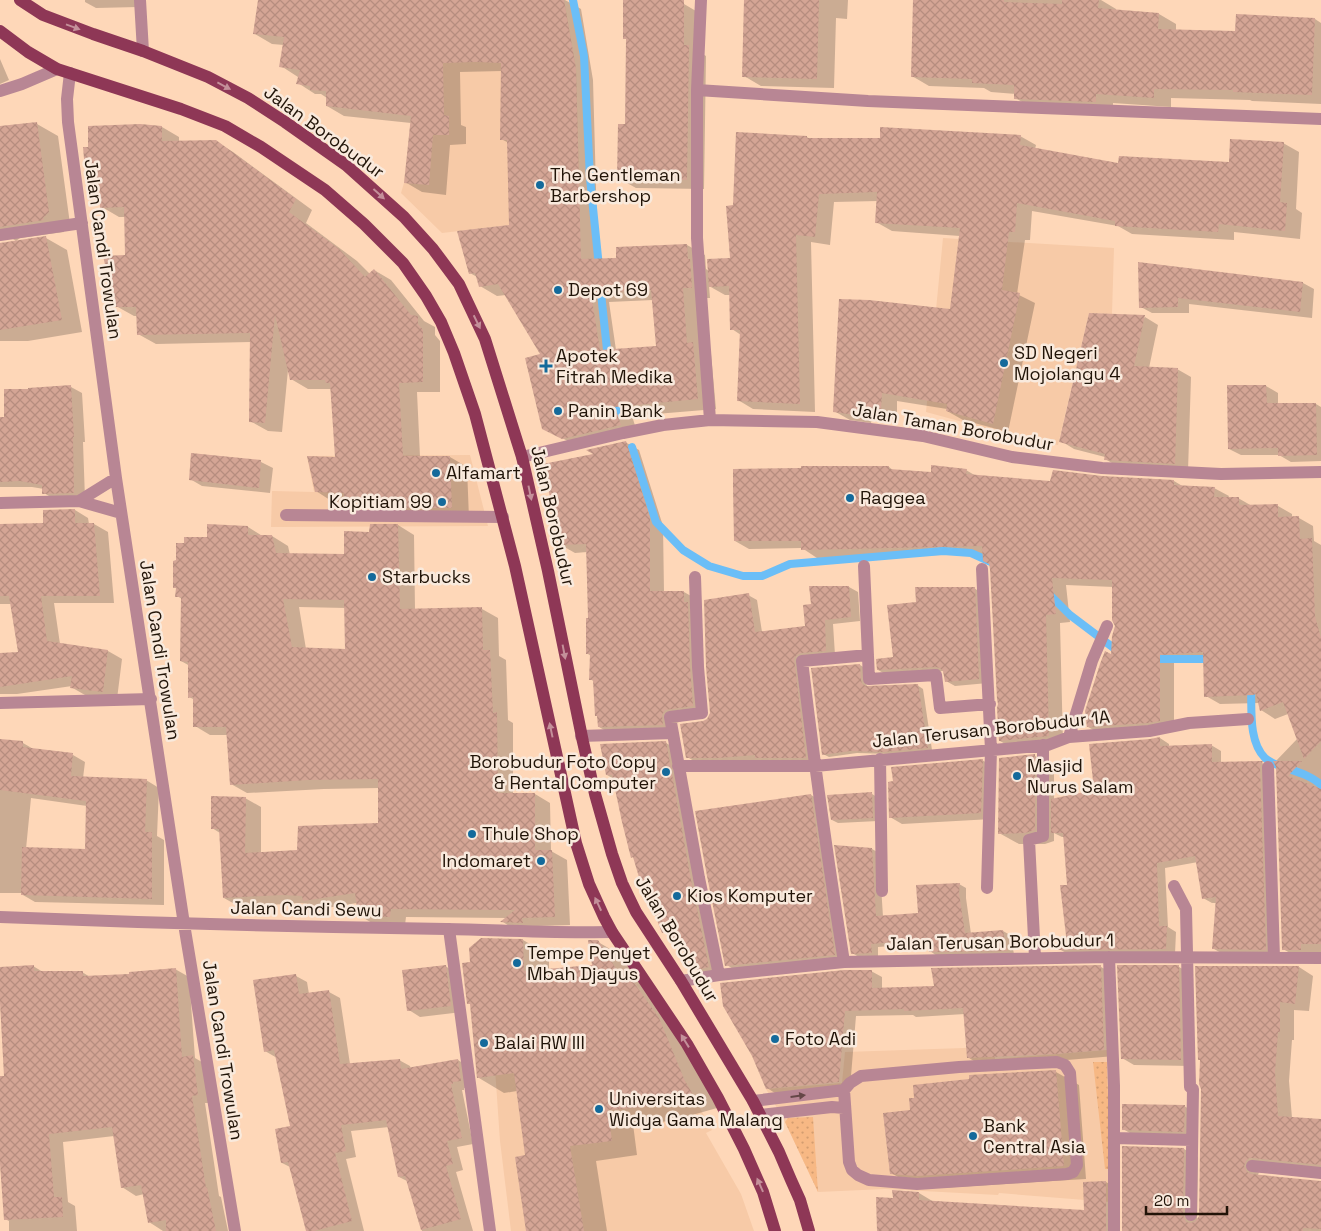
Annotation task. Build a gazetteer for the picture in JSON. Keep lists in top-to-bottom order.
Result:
{
  "streets": {
    "main road": ["Jalan Borobudur"],
    "street": [
      "Jalan Candi Trowulan",
      "Jalan Taman Borobudur",
      "Jalan Terusan Borobudur 1A",
      "Jalan Candi Sewu",
      "Jalan Terusan Borobudur 1"
    ]
  },
  "crossings": [
    ["Jalan Borobudur", "Jalan Taman Borobudur"],
    ["Jalan Borobudur", "Jalan Terusan Borobudur 1"],
    ["Jalan Candi Trowulan", "Jalan Candi Sewu"]
  ],
  "places": {
    "other": [
      "The Gentleman Barbershop",
      "Depot 69",
      "SD Negeri Mojolangu 4",
      "Panin Bank",
      "Alfamart",
      "Raggea",
      "Kopitiam 99",
      "Starbucks",
      "Borobudur Foto Copy & Rental Computer",
      "Masjid Nurus Salam",
      "Thule Shop",
      "Indomaret",
      "Kios Komputer",
      "Tempe Penyet Mbah Djayus",
      "Foto Adi",
      "Balai RW III",
      "Universitas Widya Gama Malang",
      "Bank Central Asia"
    ],
    "health": ["Apotek Fitrah Medika"]
  },
  "scale_bar": "20 m"
}
